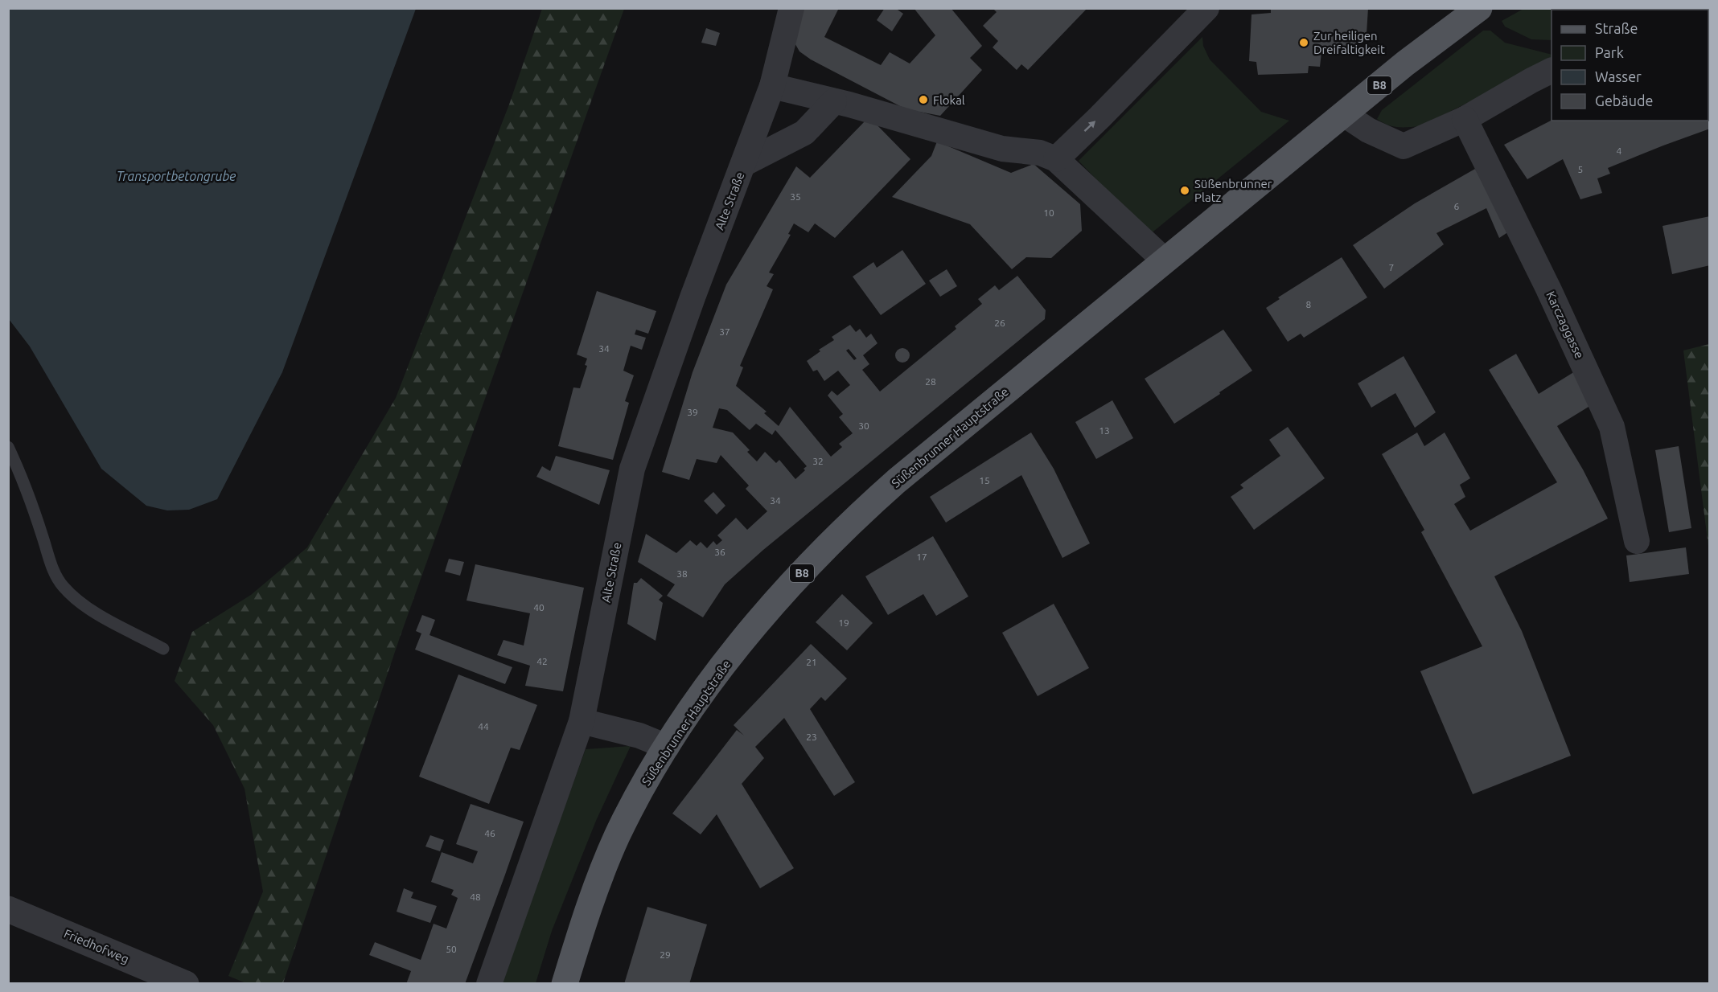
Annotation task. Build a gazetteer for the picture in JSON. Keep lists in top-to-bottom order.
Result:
{
  "streets": {
    "main road": ["B8", "Süßenbrunner Hauptstraße"],
    "street": ["Alte Straße", "Karczaggasse", "Friedhofweg"]
  },
  "water": ["Transportbetongrube"],
  "places": ["Zur heiligen Dreifaltigkeit", "Flokal", "Süßenbrunner Platz"],
  "house_numbers": [
    "4",
    "5",
    "35",
    "6",
    "10",
    "7",
    "8",
    "26",
    "37",
    "34",
    "28",
    "39",
    "30",
    "13",
    "32",
    "15",
    "34",
    "36",
    "17",
    "38",
    "40",
    "19",
    "42",
    "21",
    "44",
    "23",
    "46",
    "48",
    "50",
    "29"
  ],
  "legend": [
    "Straße",
    "Park",
    "Wasser",
    "Gebäude"
  ]
}
